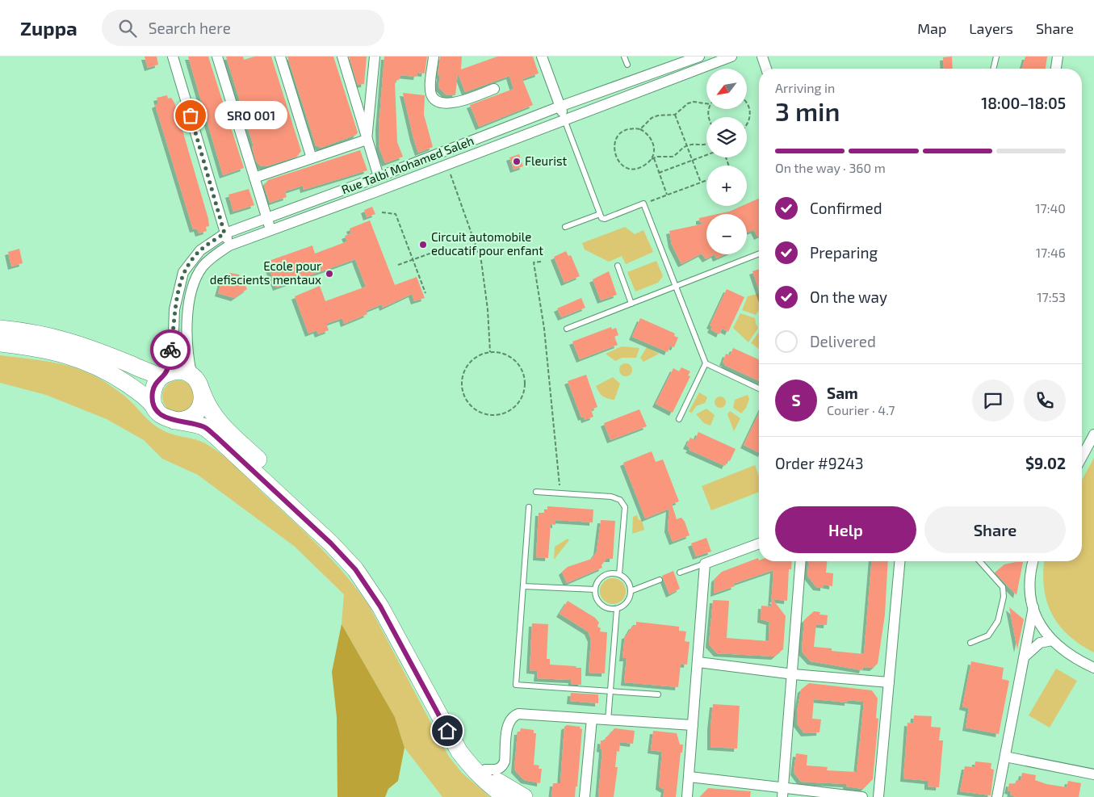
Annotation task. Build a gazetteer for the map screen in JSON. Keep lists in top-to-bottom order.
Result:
{
  "streets": {
    "street": ["Rue Talbi Mohamed Saleh"]
  },
  "places": [
    "SRO 001",
    "Fleurist",
    "Circuit automobile educatif pour enfant",
    "Ecole pour defiscients mentaux"
  ],
  "north": "bottom left",
  "page": {
    "header": "Zuppa",
    "search": "Search here",
    "nav": ["Map", "Layers", "Share"],
    "map_buttons": ["+", "−"],
    "heading": ["3 min", "Arriving in", "18:00–18:05"],
    "panel": [
      "Sam",
      "Courier · 4.7",
      "Order #9243",
      "$9.02"
    ],
    "bubble": "SRO 001",
    "bar": "On the way · 360 m",
    "list": [
      ["Confirmed", "17:40"],
      ["Preparing", "17:46"],
      ["On the way", "17:53"],
      "Delivered"
    ],
    "round": "S",
    "buttons": ["Help", "Share"]
  }
}
